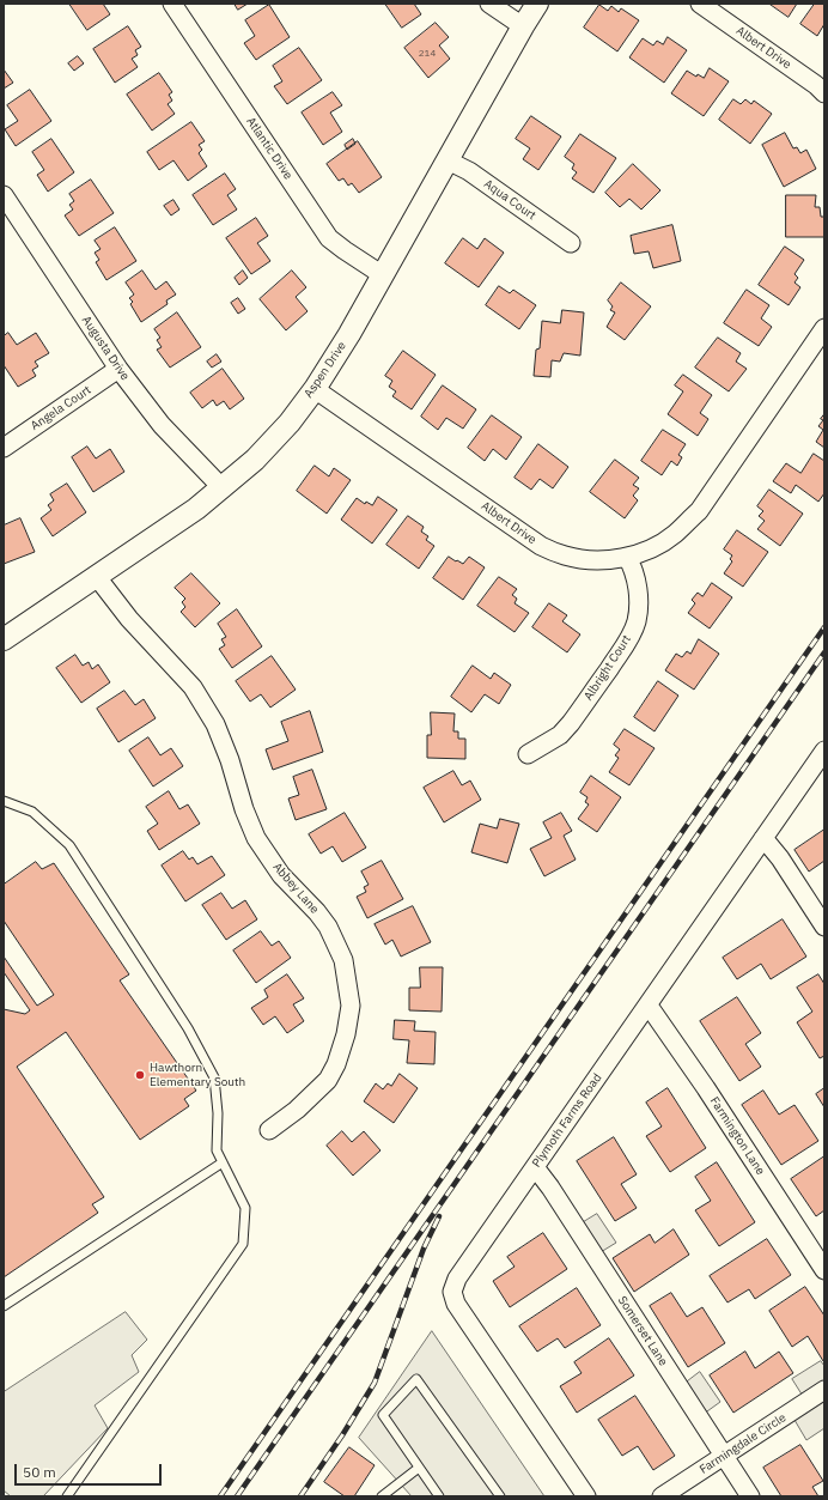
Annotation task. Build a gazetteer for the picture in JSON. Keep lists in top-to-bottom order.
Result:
{
  "streets": {
    "street": [
      "Albert Drive",
      "Atlantic Drive",
      "Aqua Court",
      "Augusta Drive",
      "Aspen Drive",
      "Angela Court",
      "Albright Court",
      "Abbey Lane",
      "Plymoth Farms Road",
      "Farmington Lane",
      "Somerset Lane",
      "Farmingdale Circle"
    ]
  },
  "crossings": [
    ["Albert Drive", "Aspen Drive"],
    ["Albert Drive", "Albright Court"],
    ["Atlantic Drive", "Aspen Drive"],
    ["Aqua Court", "Aspen Drive"],
    ["Augusta Drive", "Aspen Drive"],
    ["Augusta Drive", "Angela Court"],
    ["Aspen Drive", "Abbey Lane"],
    ["Plymoth Farms Road", "Farmington Lane"],
    ["Plymoth Farms Road", "Somerset Lane"],
    ["Somerset Lane", "Farmingdale Circle"]
  ],
  "places": ["Hawthorn Elementary South"],
  "house_numbers": ["214"],
  "scale_bar": "50 m"
}
